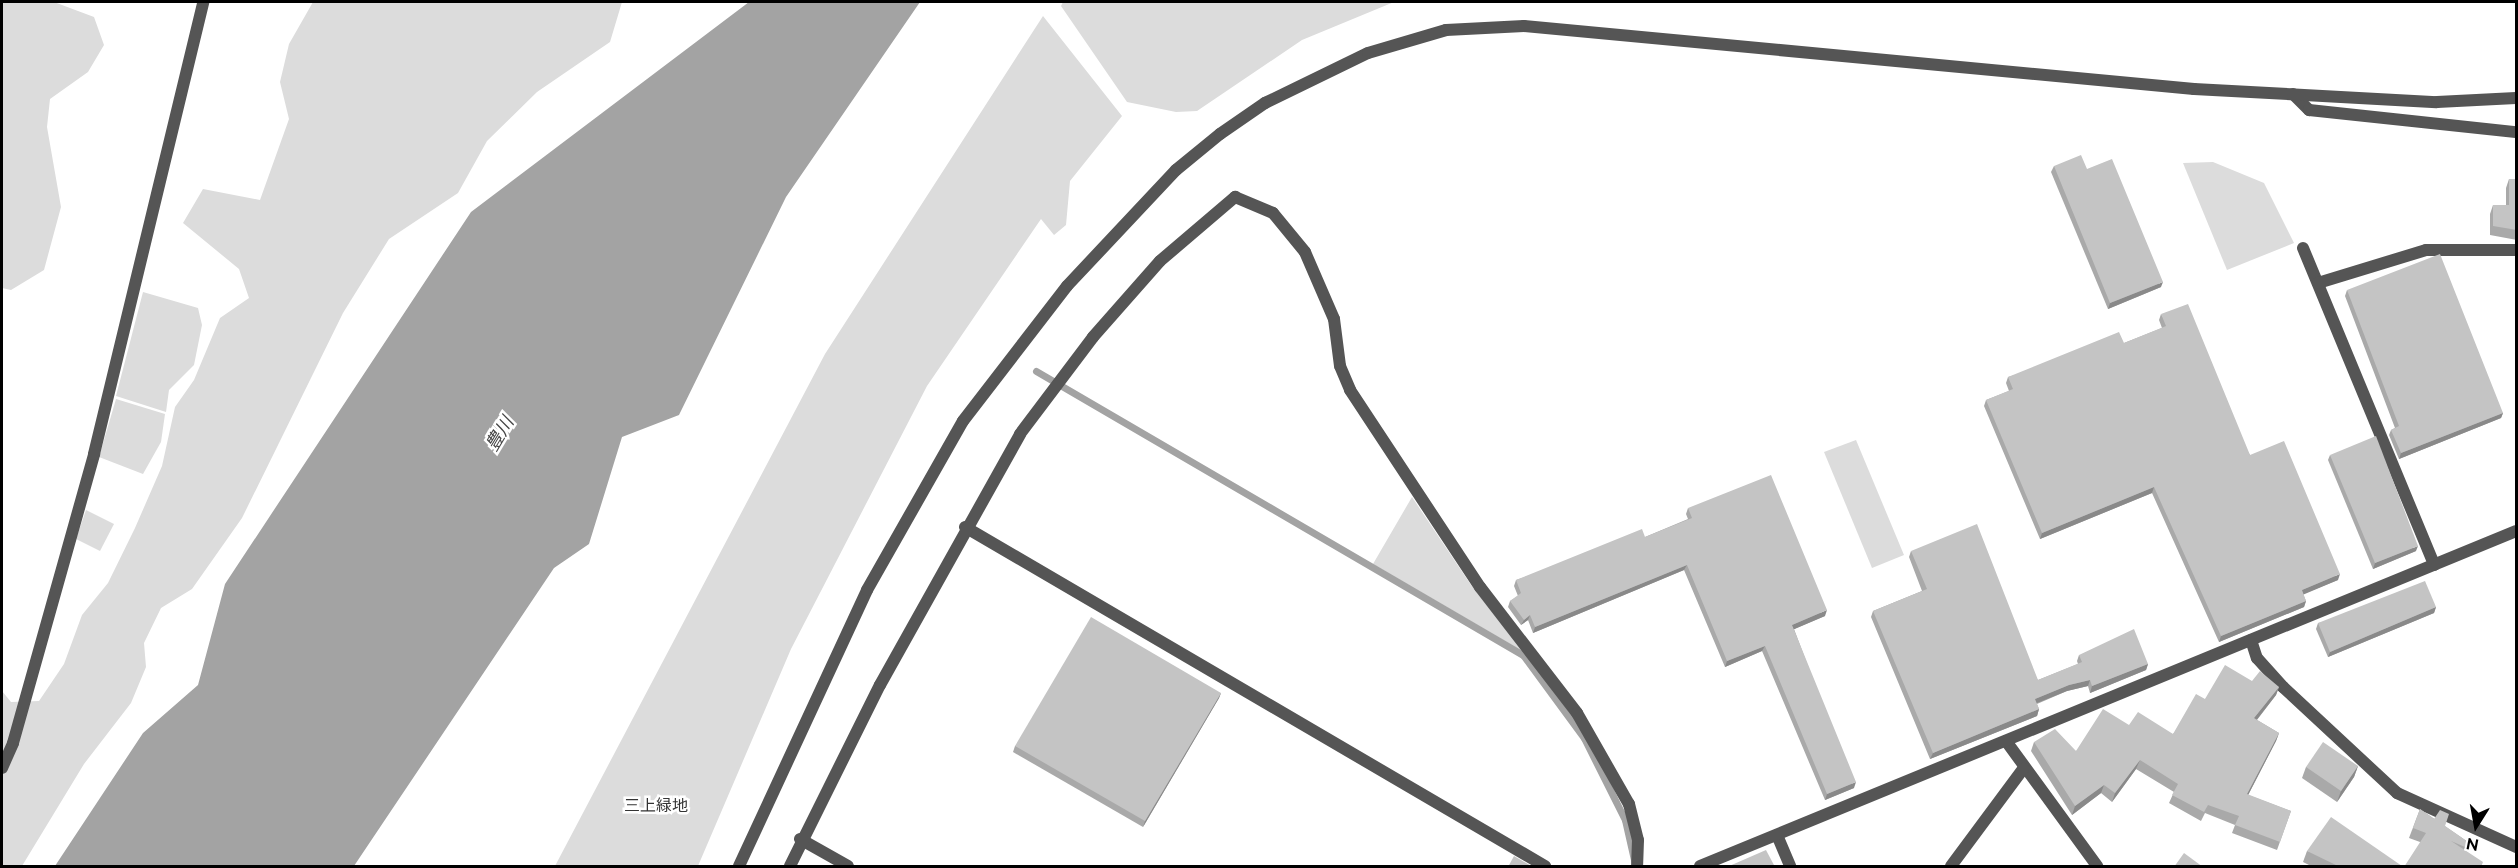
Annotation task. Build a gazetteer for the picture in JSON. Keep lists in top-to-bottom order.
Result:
{
  "water": ["豊川"],
  "parks": ["三上緑地"],
  "north": "bottom"
}
